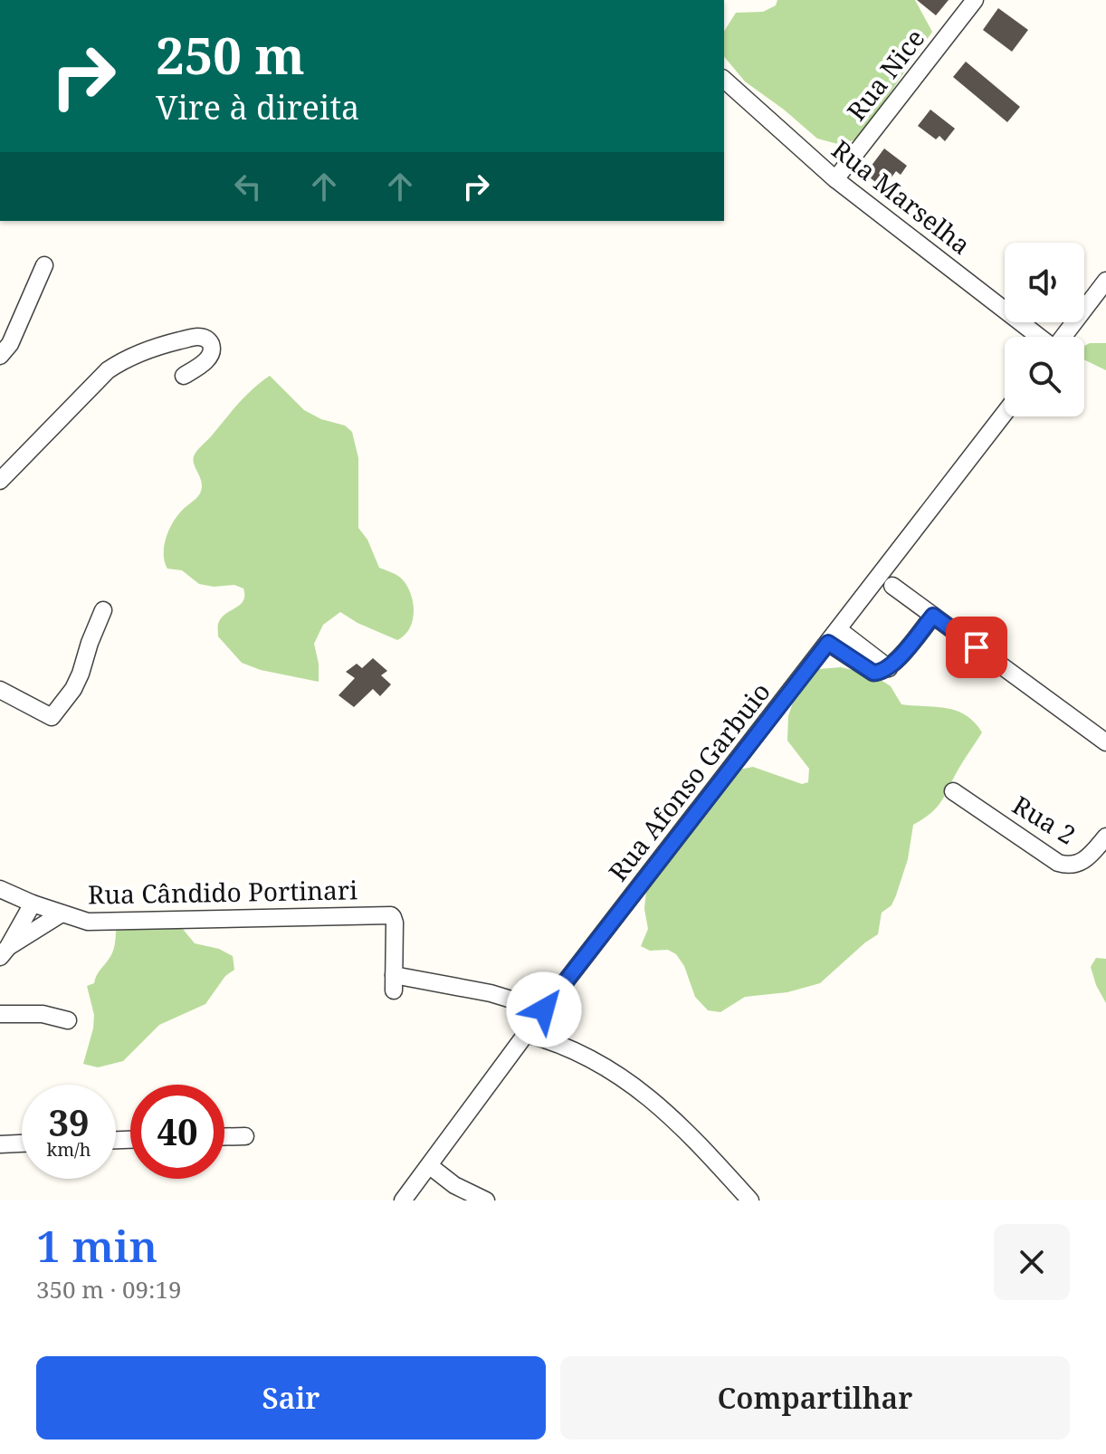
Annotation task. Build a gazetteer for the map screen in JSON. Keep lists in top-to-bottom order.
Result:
{
  "streets": {
    "street": [
      "Rua Nice",
      "Rua Marselha",
      "Rua Afonso Garbuio",
      "Rua 2",
      "Rua Cândido Portinari"
    ]
  },
  "crossings": [
    ["Rua Nice", "Rua Marselha"],
    ["Rua Afonso Garbuio", "Rua Cândido Portinari"]
  ],
  "page": {
    "turn": ["250 m", "Vire à direita"],
    "speed": "39 km/h",
    "limit": "40",
    "heading": ["1 min", "350 m · 09:19"],
    "buttons": ["Sair", "Compartilhar"]
  }
}
